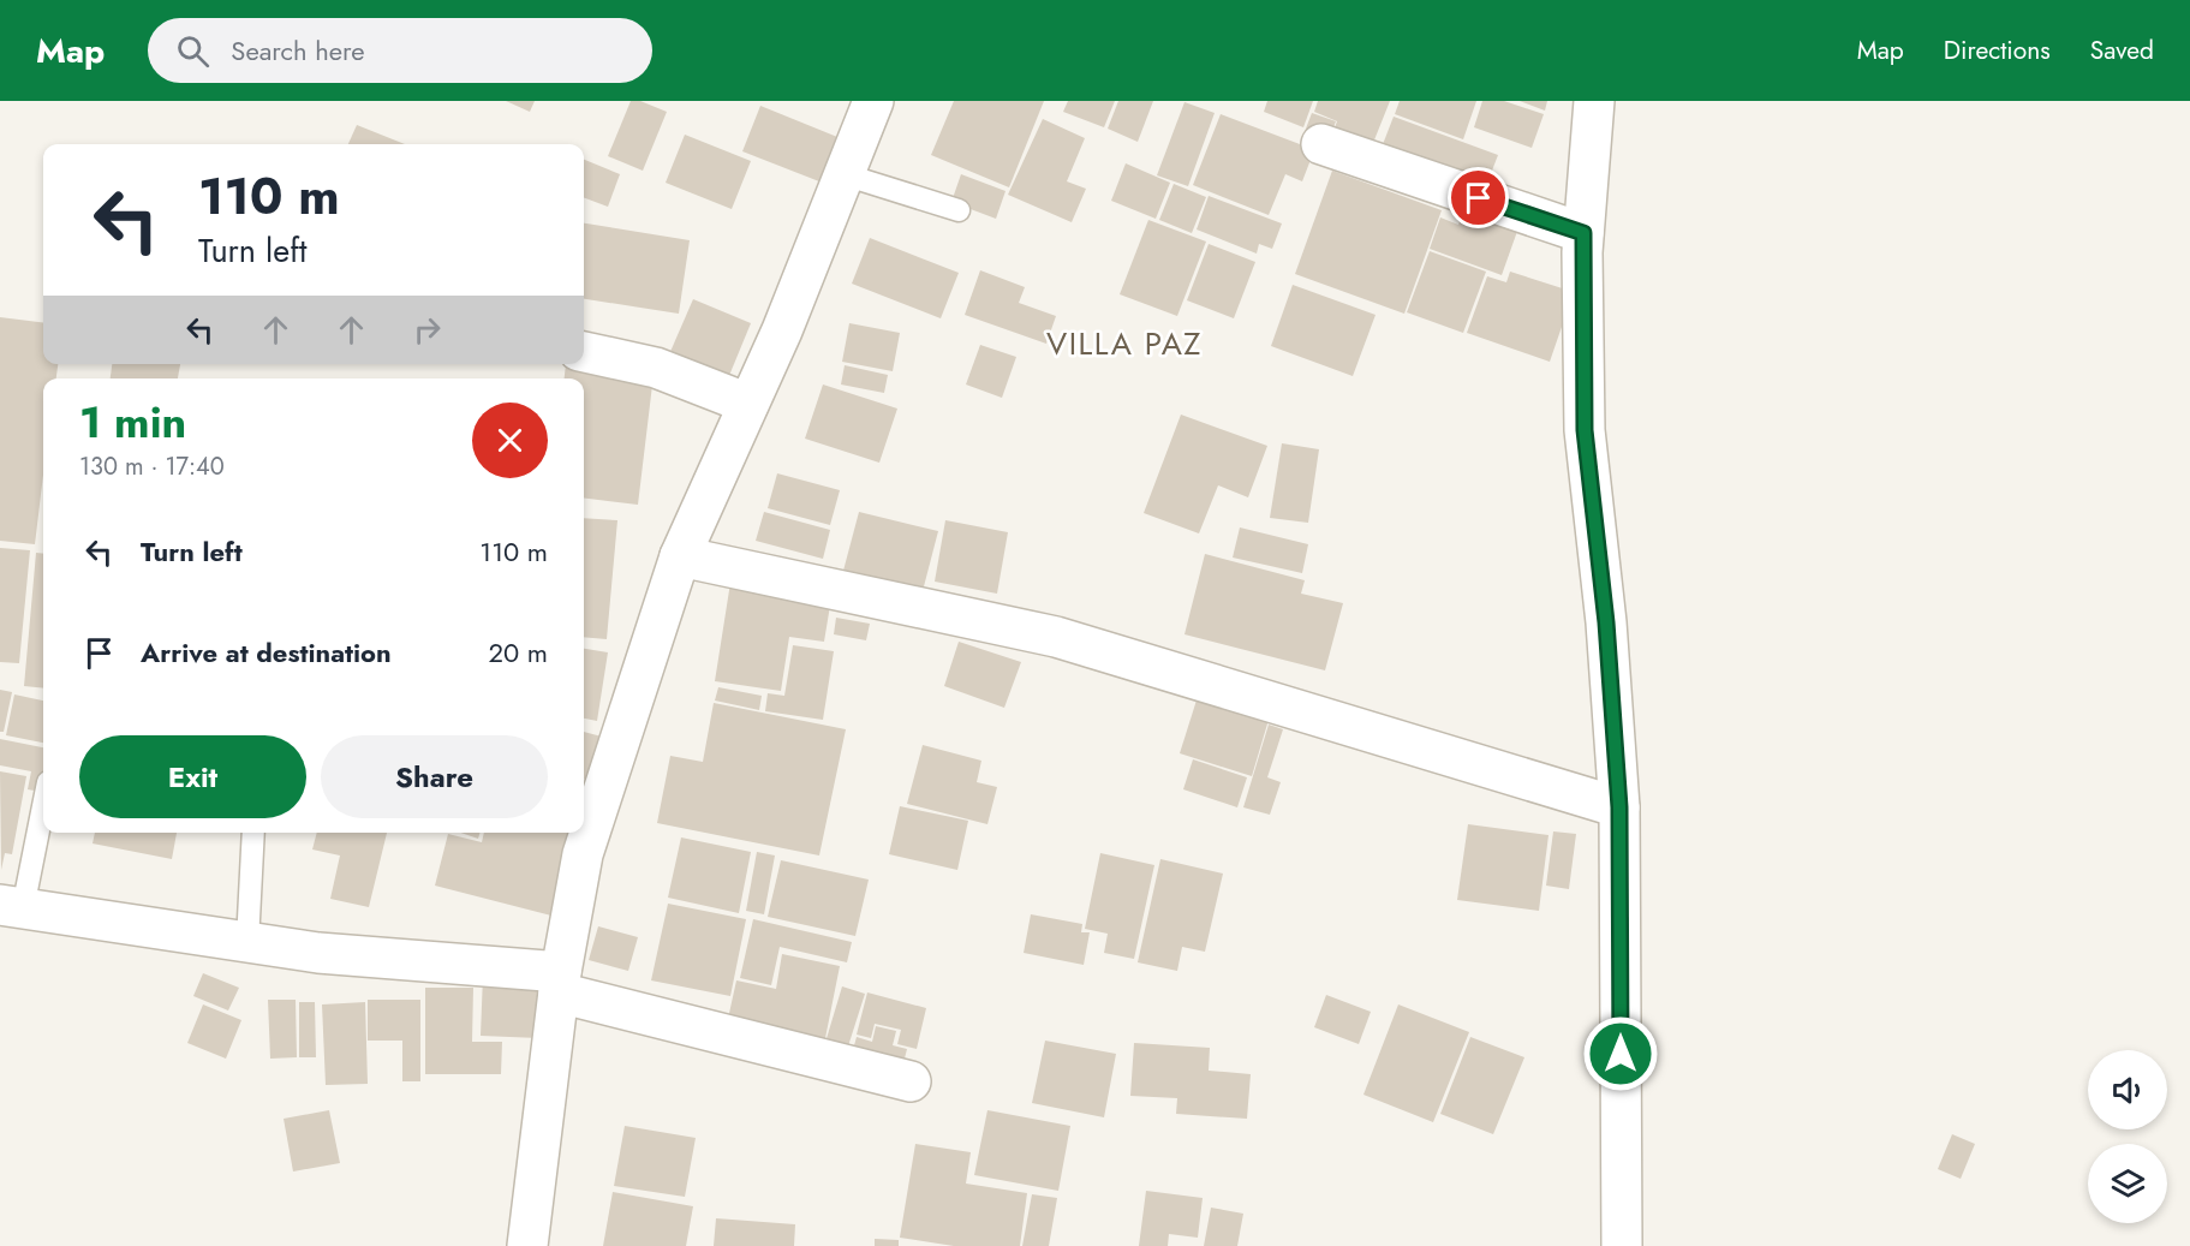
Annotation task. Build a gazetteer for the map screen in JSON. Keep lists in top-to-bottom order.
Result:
{
  "districts": ["VILLA PAZ"],
  "page": {
    "header": "Map",
    "search": "Search here",
    "nav": ["Map", "Directions", "Saved"],
    "turn": ["110 m", "Turn left"],
    "heading": ["1 min", "130 m · 17:40"],
    "list": [
      {
        "name": "Turn left",
        "value": "110 m"
      },
      {
        "name": "Arrive at destination",
        "value": "20 m"
      }
    ],
    "buttons": ["Exit", "Share"]
  }
}
